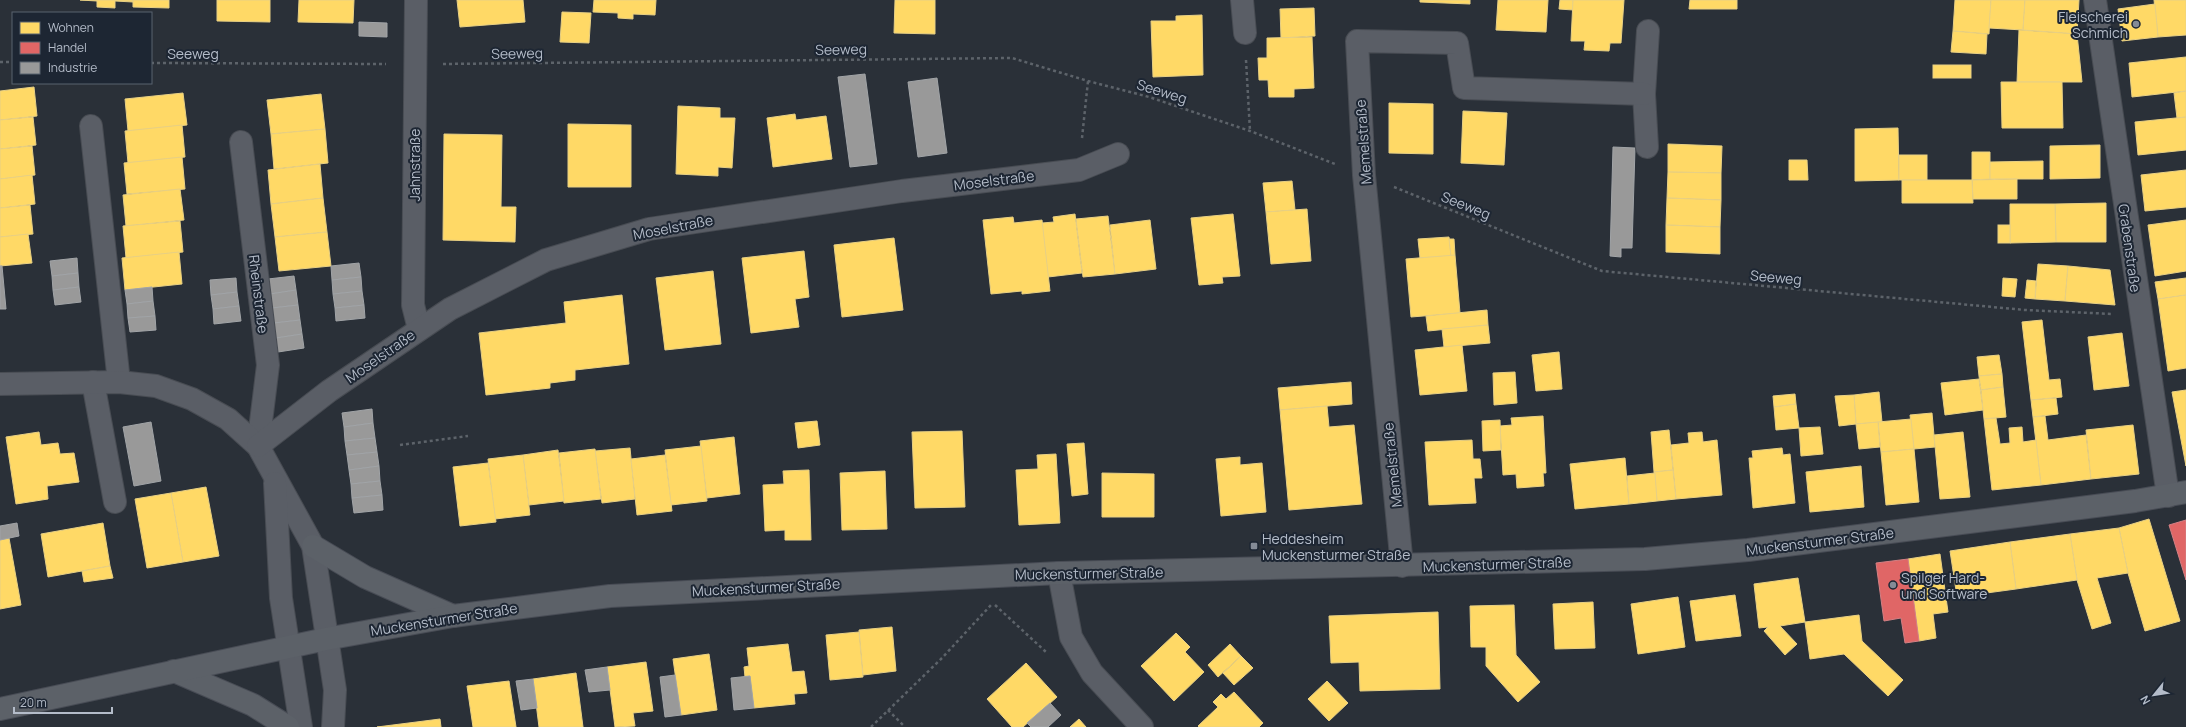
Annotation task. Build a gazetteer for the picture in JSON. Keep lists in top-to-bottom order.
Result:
{
  "streets": {
    "main road": ["Muckensturmer Straße"],
    "street": [
      "Memelstraße",
      "Jahnstraße",
      "Moselstraße",
      "Grabenstraße",
      "Rheinstraße"
    ],
    "path": ["Seeweg"]
  },
  "crossings": [
    ["Seeweg", "Memelstraße"],
    ["Seeweg", "Jahnstraße"],
    ["Seeweg", "Grabenstraße"],
    ["Memelstraße", "Muckensturmer Straße"],
    ["Jahnstraße", "Moselstraße"],
    ["Moselstraße", "Rheinstraße"],
    ["Grabenstraße", "Muckensturmer Straße"]
  ],
  "places": {
    "other": ["Fleischerei Schmich", "Spilger Hard- und Software"],
    "transit": ["Heddesheim Muckensturmer Straße"]
  },
  "legend": ["Wohnen", "Handel", "Industrie"],
  "scale_bar": "20 m",
  "north": "bottom left"
}
